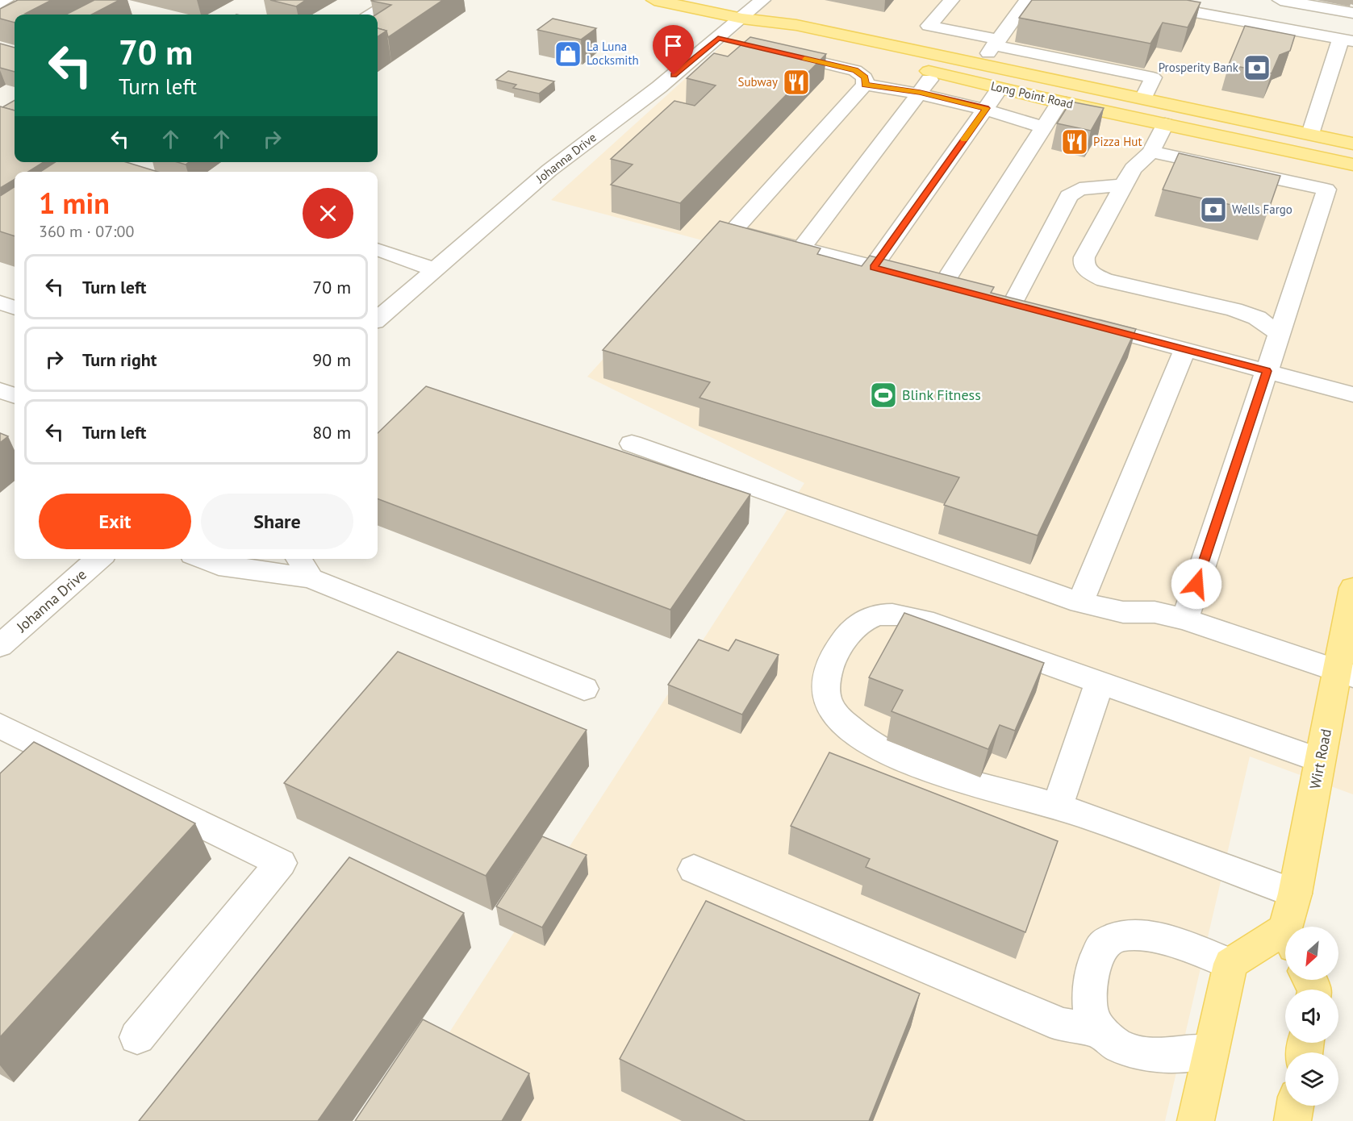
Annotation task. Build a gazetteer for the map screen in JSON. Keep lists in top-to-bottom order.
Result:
{
  "streets": {
    "main road": ["Long Point Road", "Wirt Road"],
    "street": ["Johanna Drive"]
  },
  "crossings": [
    ["Long Point Road", "Johanna Drive"]
  ],
  "places": {
    "shop": ["La Luna Locksmith"],
    "bank": ["Prosperity Bank", "Wells Fargo"],
    "restaurant": ["Subway", "Pizza Hut"],
    "sports": ["Blink Fitness"]
  },
  "north": "bottom left",
  "page": {
    "turn": ["70 m", "Turn left"],
    "heading": ["1 min", "360 m · 07:00"],
    "list": [
      {
        "name": "Turn left",
        "value": "70 m"
      },
      {
        "name": "Turn right",
        "value": "90 m"
      },
      {
        "name": "Turn left",
        "value": "80 m"
      }
    ],
    "buttons": ["Exit", "Share"]
  }
}
